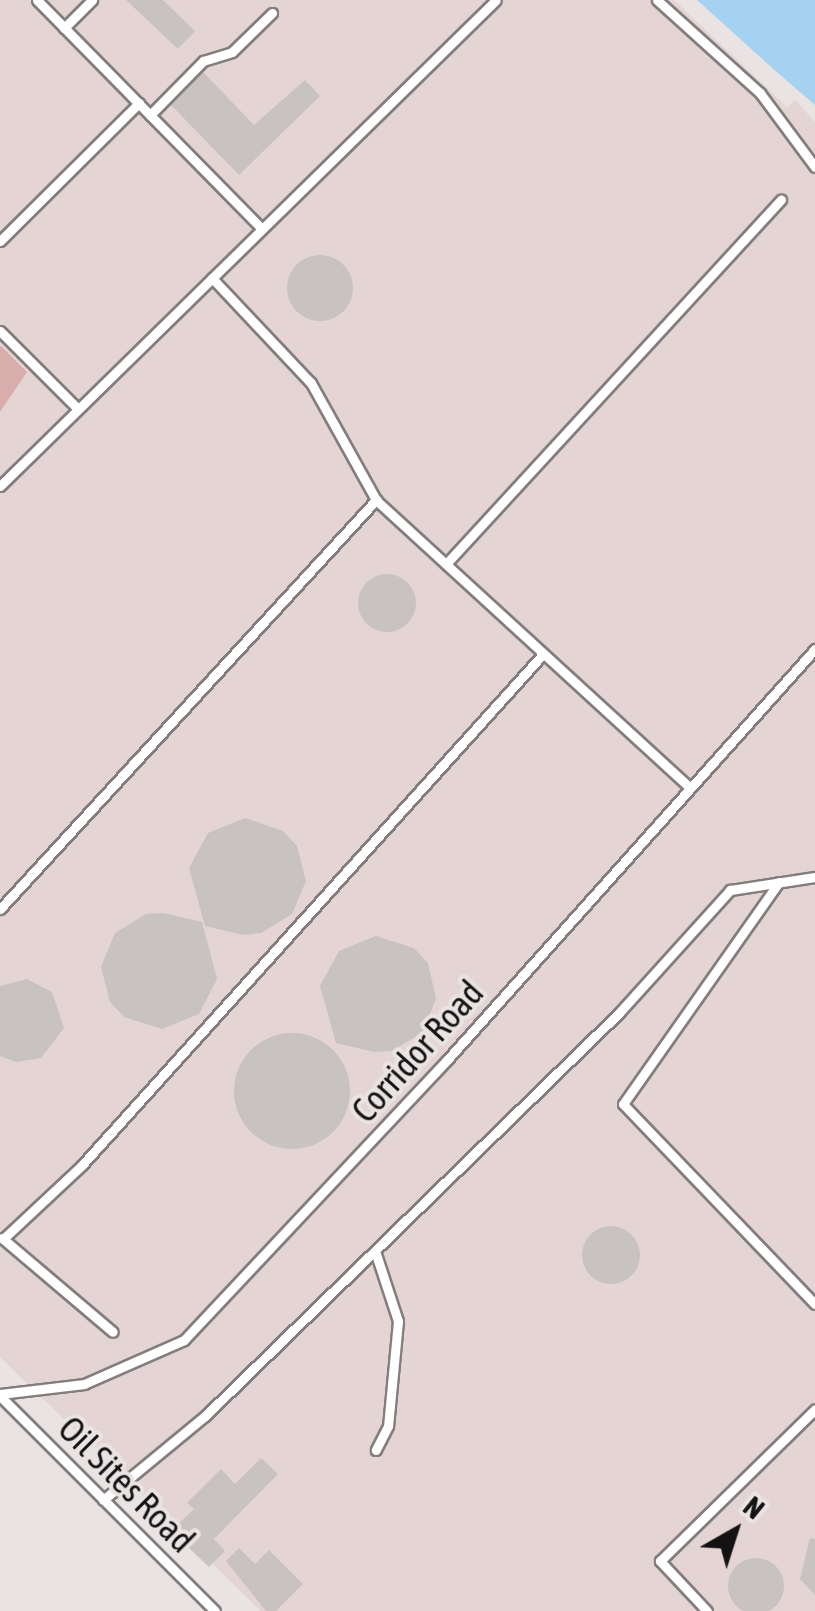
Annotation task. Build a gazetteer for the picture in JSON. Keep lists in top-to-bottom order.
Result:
{
  "streets": {
    "lane": ["Corridor Road", "Oil Sites Road"]
  },
  "crossings": [
    ["Corridor Road", "Oil Sites Road"]
  ],
  "north": "top right"
}
